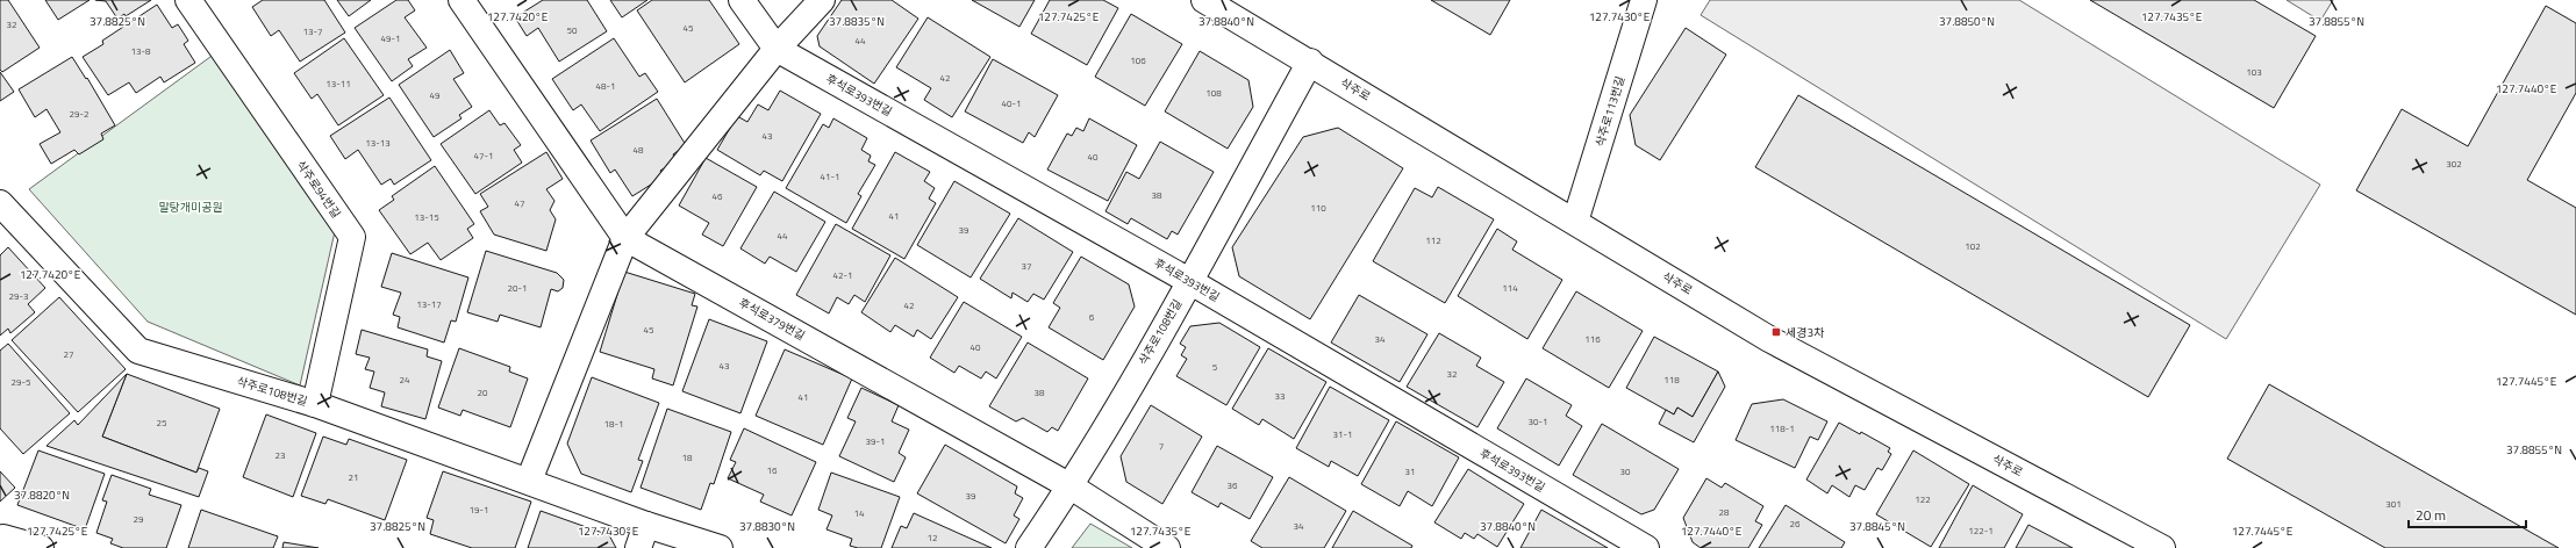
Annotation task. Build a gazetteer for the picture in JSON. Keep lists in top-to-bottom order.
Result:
{
  "streets": {
    "street": [
      "삭주로",
      "후석로393번길",
      "삭주로113번길",
      "삭주로94번길",
      "후석로379번길",
      "삭주로108번길"
    ]
  },
  "crossings": [
    ["삭주로", "삭주로113번길"],
    ["삭주로", "삭주로108번길"],
    ["후석로393번길", "삭주로108번길"],
    ["삭주로94번길", "삭주로108번길"],
    ["후석로379번길", "삭주로108번길"]
  ],
  "parks": ["말탕개미공원"],
  "places": {
    "transit": ["세경3차"]
  },
  "house_numbers": [
    "32",
    "45",
    "50",
    "13-7",
    "49-1",
    "44",
    "13-8",
    "106",
    "103",
    "42",
    "13-11",
    "48-1",
    "108",
    "49",
    "40-1",
    "29-2",
    "43",
    "13-13",
    "48",
    "47-1",
    "40",
    "302",
    "41-1",
    "38",
    "46",
    "47",
    "110",
    "41",
    "13-15",
    "39",
    "44",
    "112",
    "102",
    "37",
    "42-1",
    "20-1",
    "114",
    "29-3",
    "13-17",
    "42",
    "6",
    "45",
    "34",
    "116",
    "40",
    "27",
    "43",
    "5",
    "32",
    "24",
    "118",
    "29-5",
    "20",
    "38",
    "33",
    "41",
    "30-1",
    "25",
    "18-1",
    "118-1",
    "31-1",
    "39-1",
    "7",
    "23",
    "18",
    "16",
    "31",
    "30",
    "21",
    "36",
    "39",
    "122",
    "301",
    "19-1",
    "28",
    "14",
    "29",
    "26",
    "34",
    "122-1",
    "12"
  ],
  "scale_bar": "20 m",
  "coordinates": [
    "127.7420°E",
    "127.7425°E",
    "127.7430°E",
    "127.7435°E",
    "37.8825°N",
    "37.8835°N",
    "37.8840°N",
    "37.8850°N",
    "37.8855°N",
    "127.7440°E",
    "127.7445°E",
    "37.8820°N",
    "37.8830°N",
    "37.8845°N"
  ]
}
